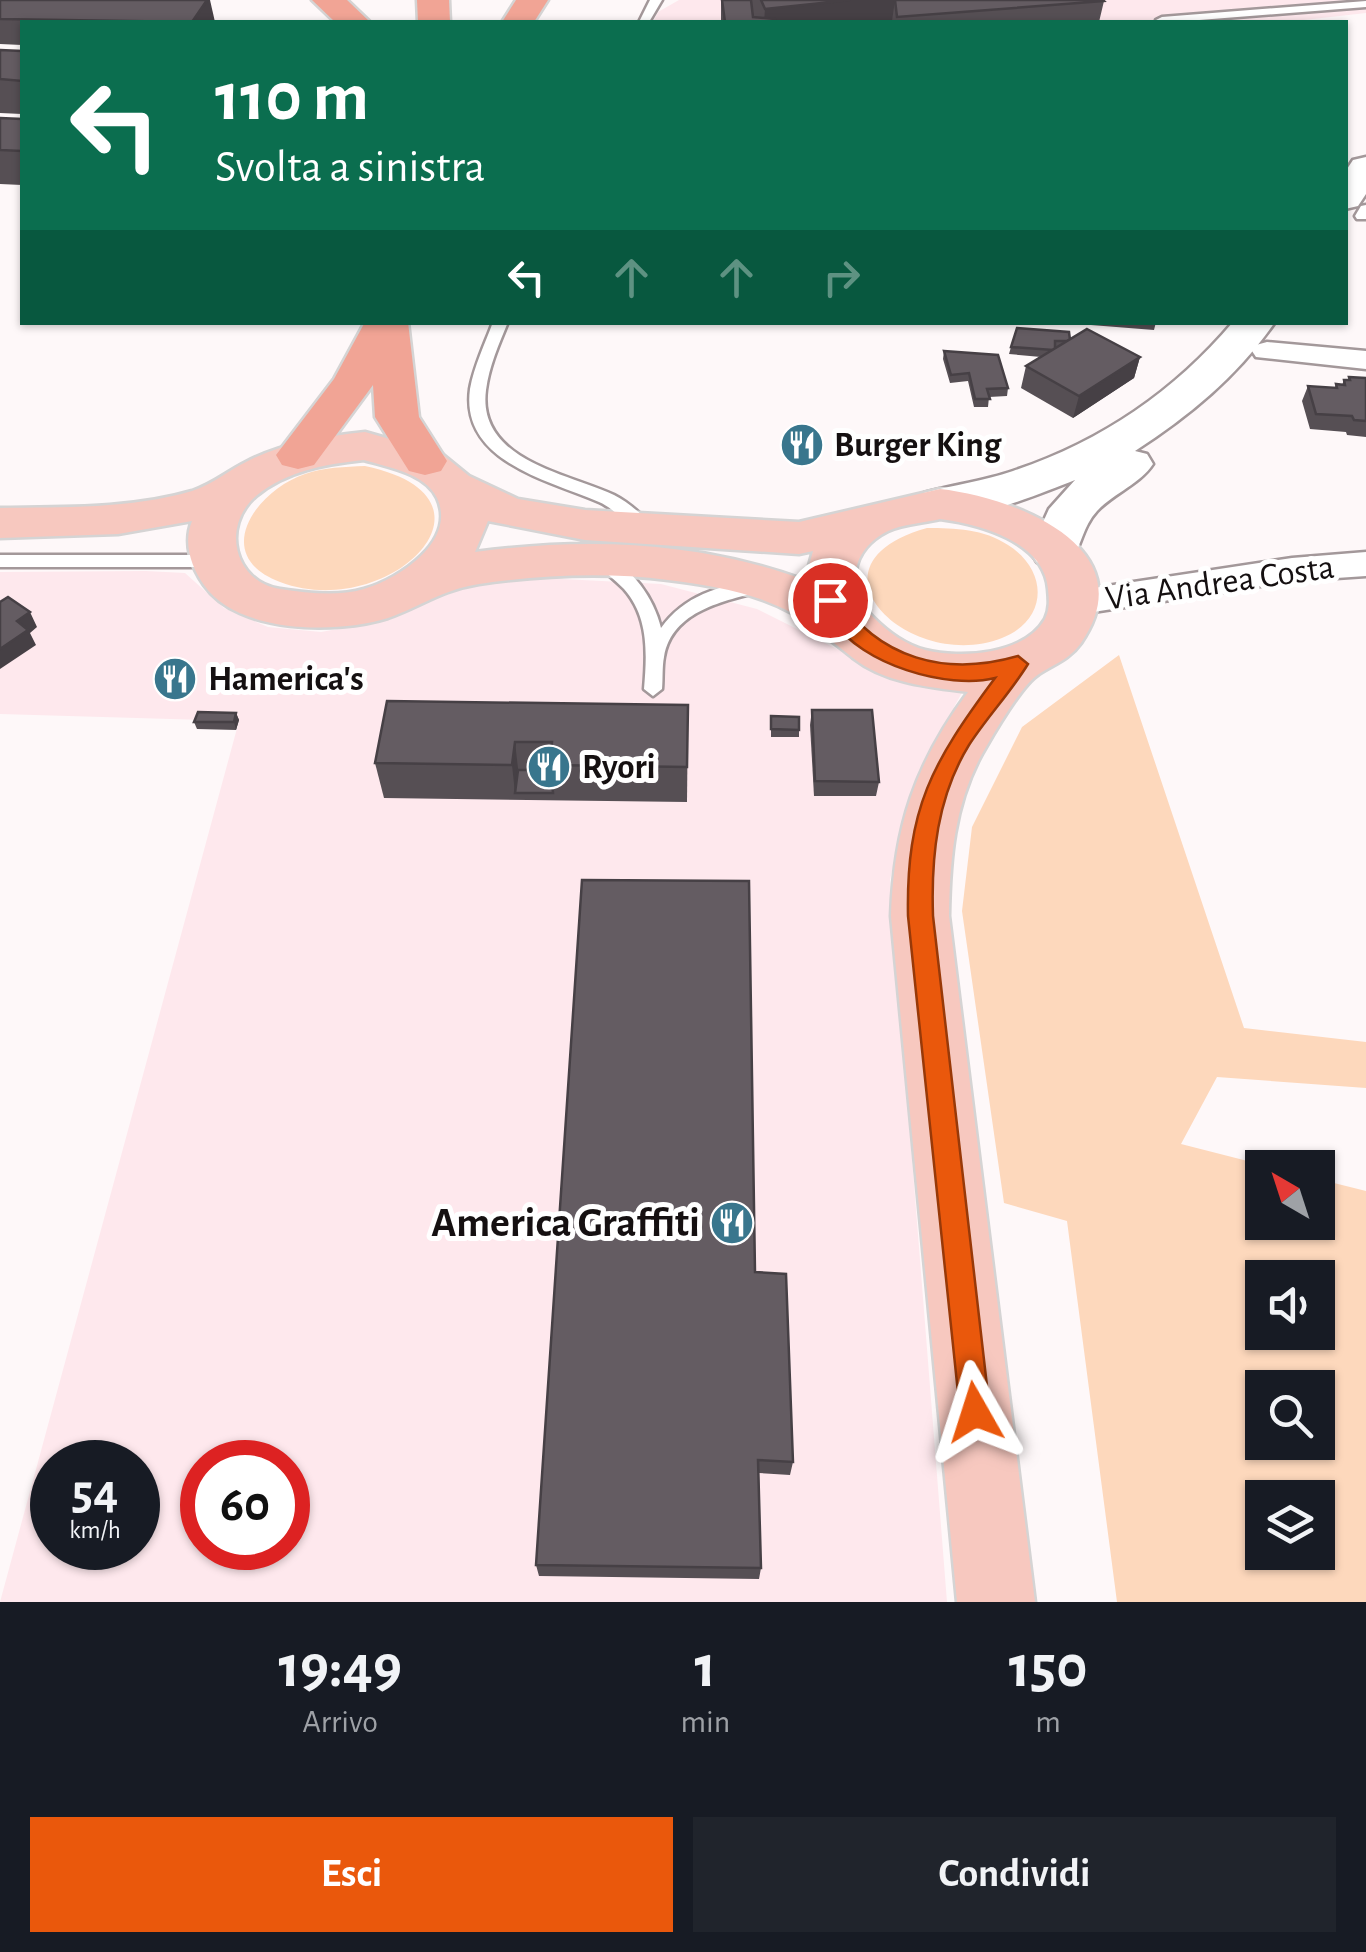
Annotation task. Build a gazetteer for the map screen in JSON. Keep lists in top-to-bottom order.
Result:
{
  "streets": {
    "street": ["Via Andrea Costa"]
  },
  "places": {
    "restaurant": [
      "Burger King",
      "Hamerica's",
      "Ryori",
      "America Graffiti"
    ]
  },
  "north": "top left",
  "page": {
    "turn": ["110 m", "Svolta a sinistra"],
    "speed": "54 km/h",
    "limit": "60",
    "eta": [
      "19:49",
      "Arrivo",
      "1",
      "min",
      "150",
      "m"
    ],
    "buttons": ["Esci", "Condividi"]
  }
}
